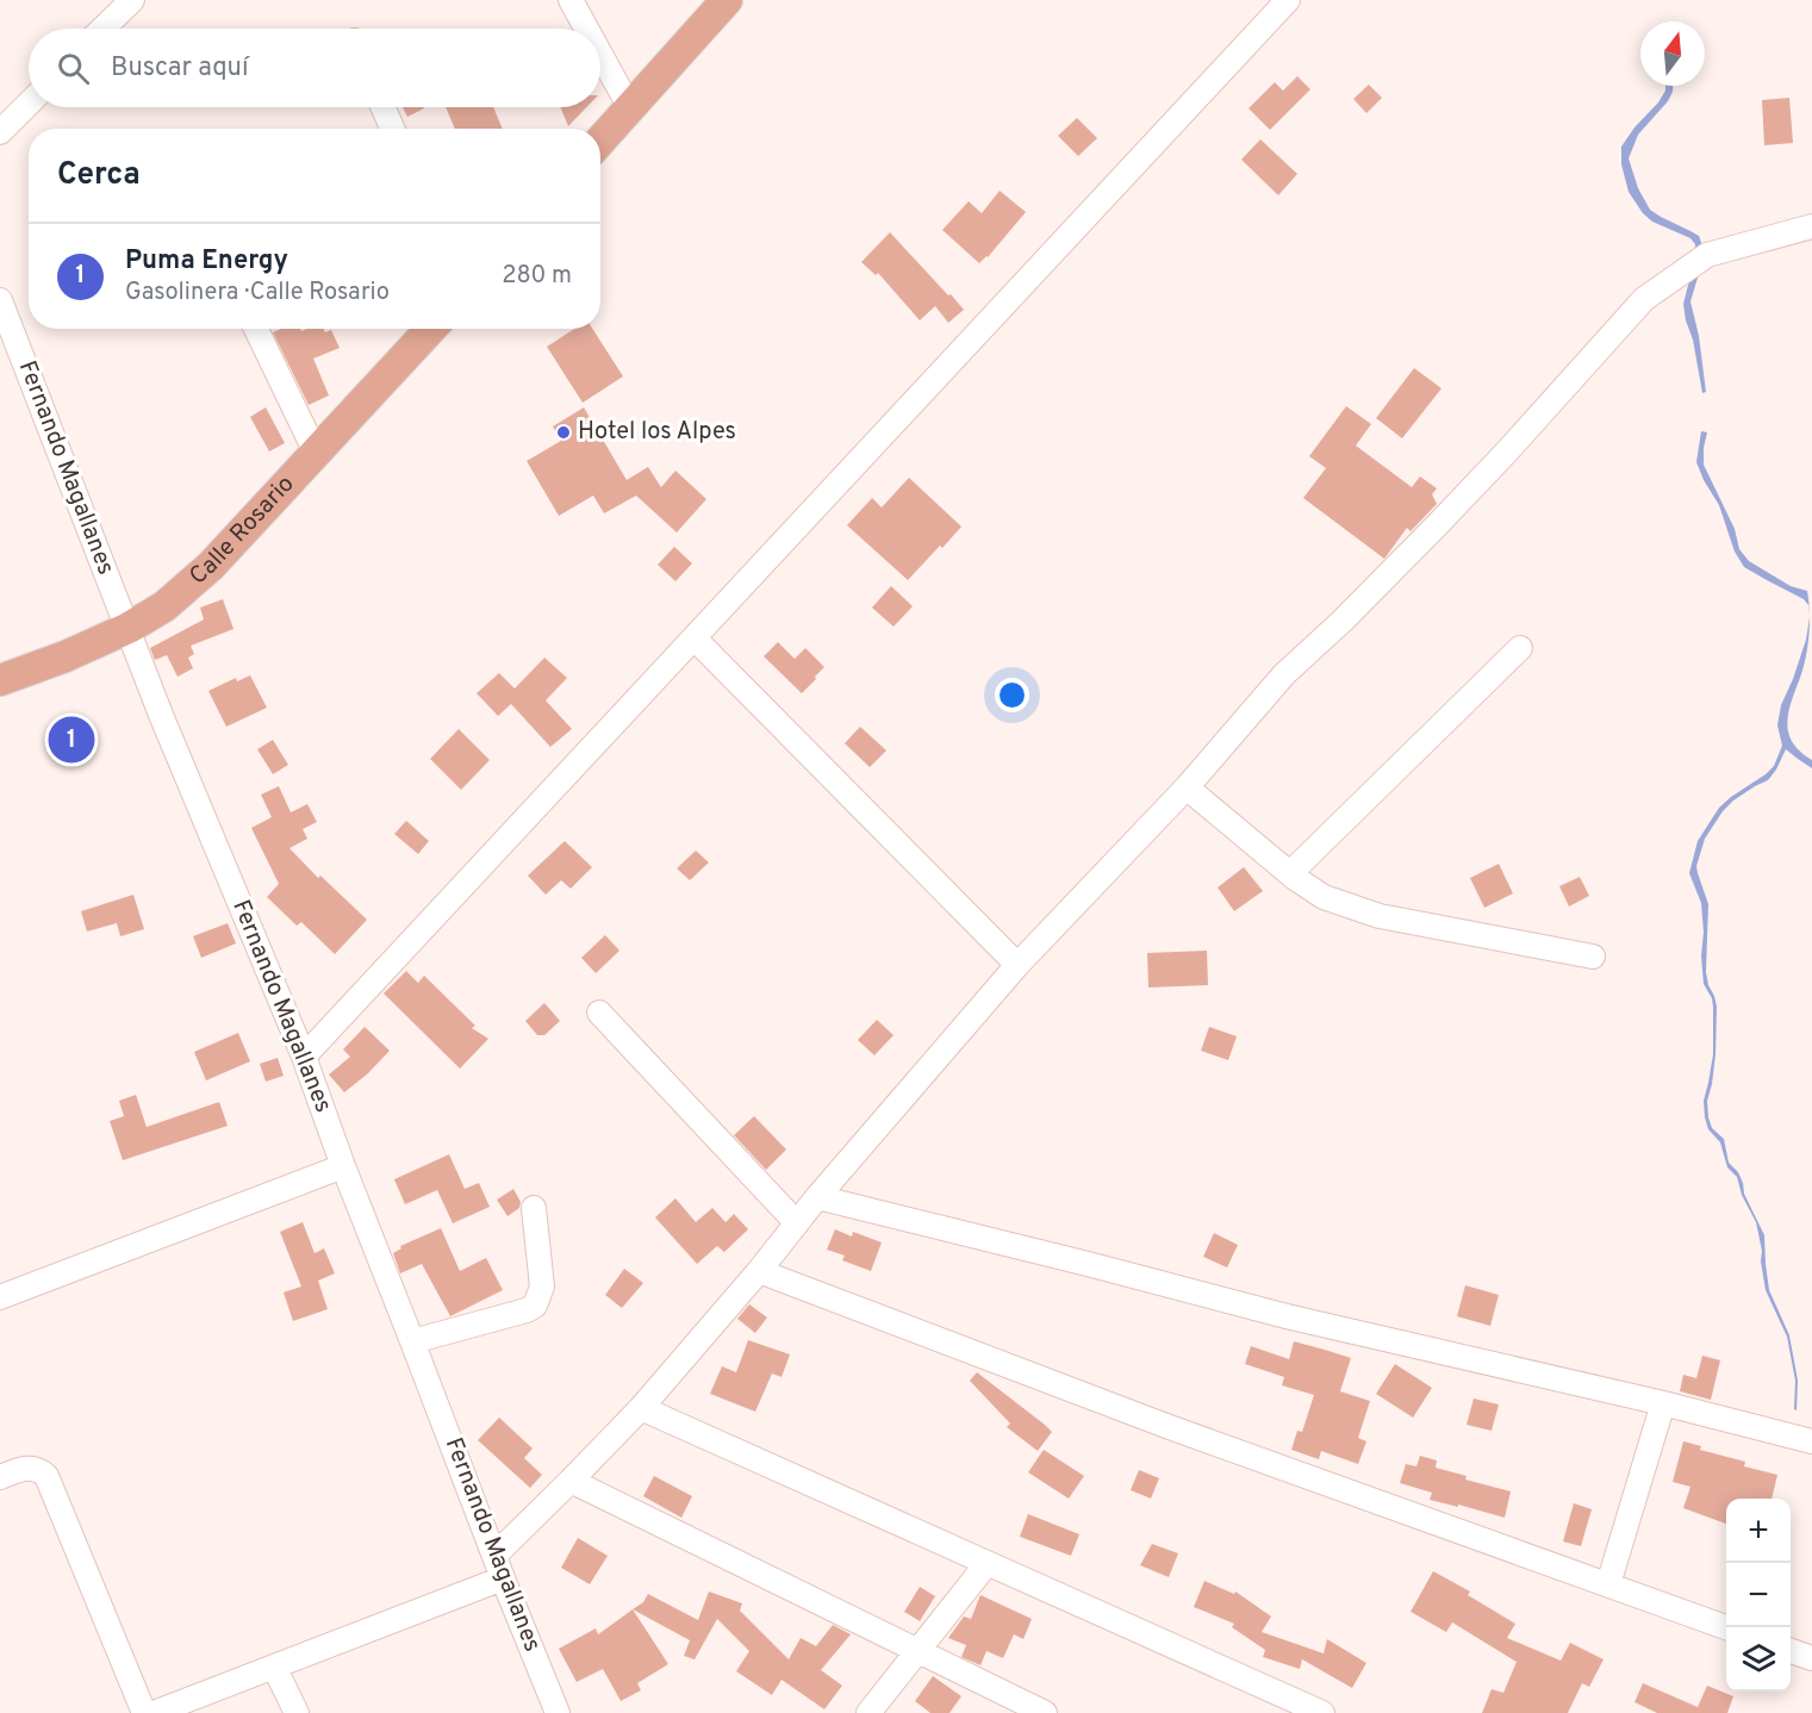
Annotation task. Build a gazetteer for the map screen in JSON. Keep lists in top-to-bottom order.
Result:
{
  "streets": {
    "main road": ["Calle Rosario"],
    "street": ["Fernando Magallanes"]
  },
  "crossings": [
    ["Fernando Magallanes", "Calle Rosario"]
  ],
  "places": ["Hotel los Alpes"],
  "north": "top",
  "page": {
    "search": "Buscar aquí",
    "heading": "Cerca",
    "list": [
      {
        "mark": "1",
        "name": "Puma Energy",
        "note": "Gasolinera · Calle Rosario",
        "value": "280 m"
      }
    ],
    "pins": "1",
    "map_buttons": ["+", "−"]
  }
}
